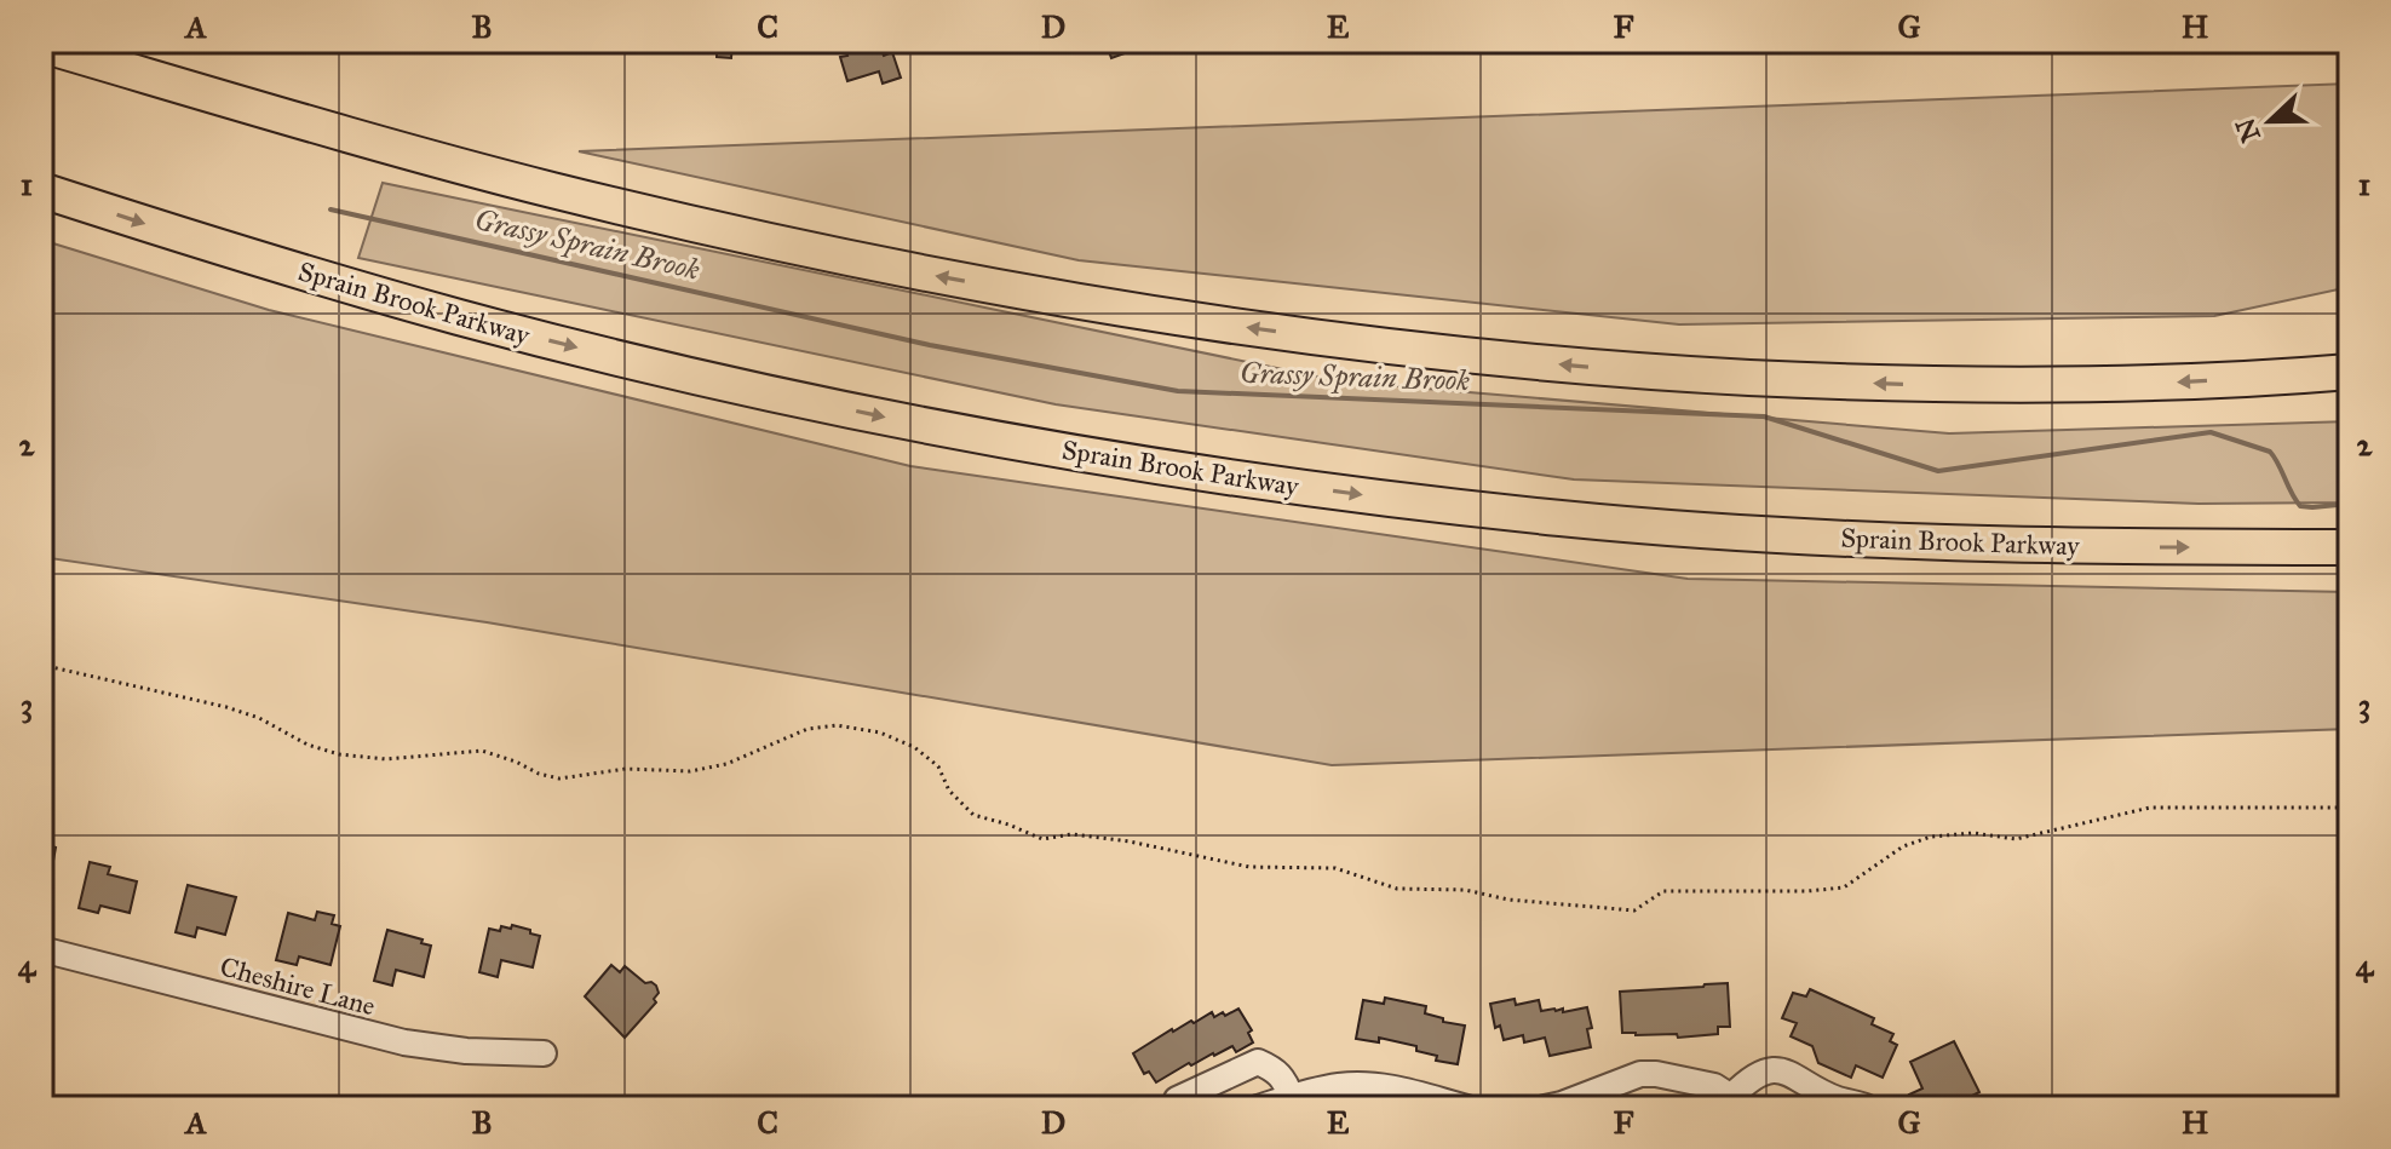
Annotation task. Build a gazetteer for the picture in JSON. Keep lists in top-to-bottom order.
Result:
{
  "streets": {
    "highway": ["Sprain Brook Parkway"],
    "street": ["Cheshire Lane"]
  },
  "water": ["Grassy Sprain Brook"],
  "north": "left",
  "grid": {
    "columns": [
      "A",
      "B",
      "C",
      "D",
      "E",
      "F",
      "G",
      "H"
    ],
    "rows": [
      "1",
      "2",
      "3",
      "4"
    ]
  }
}
